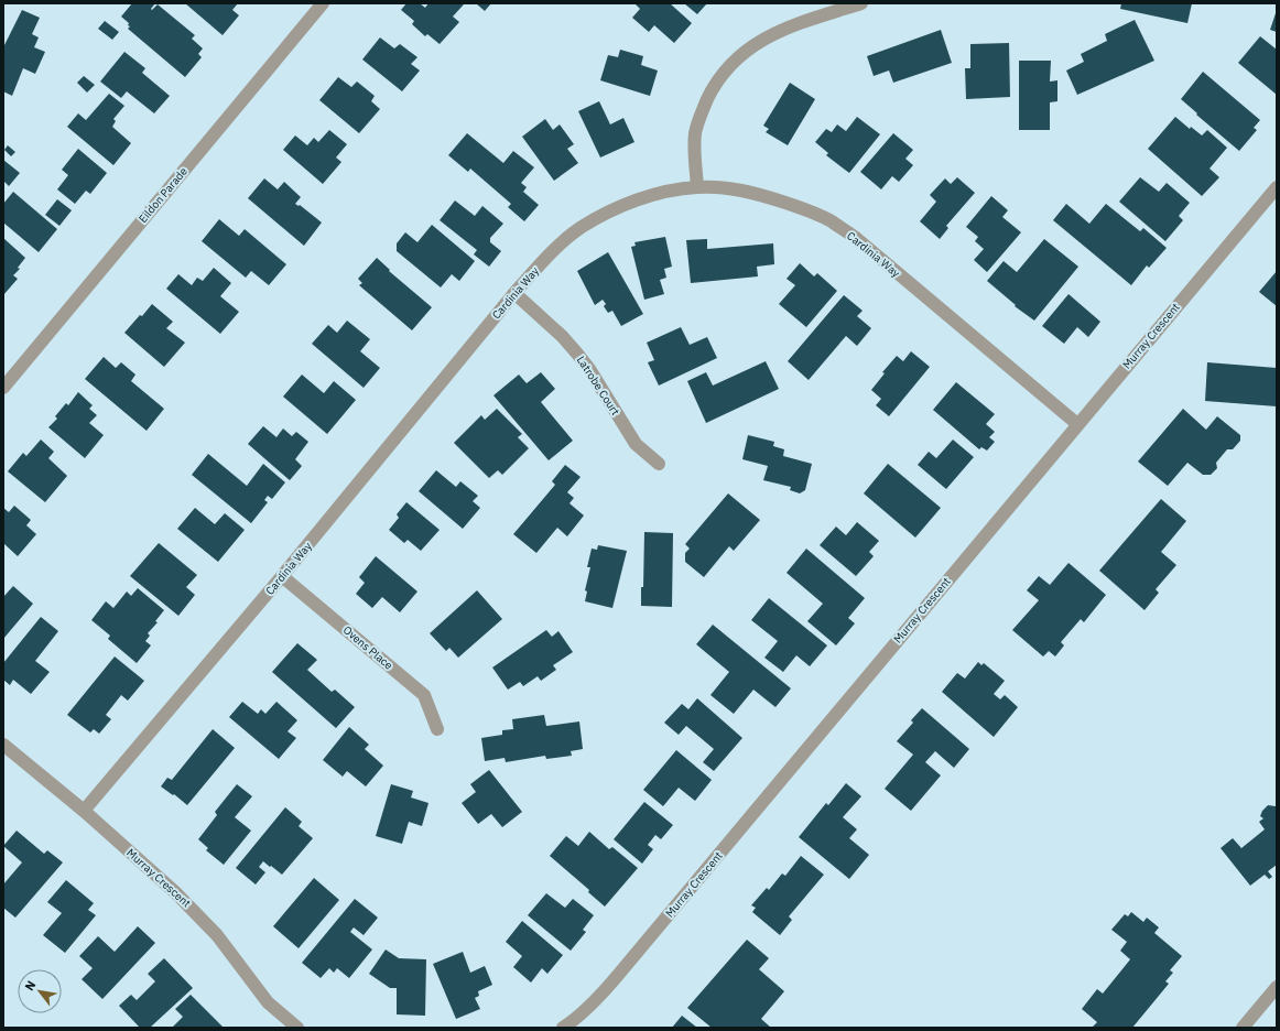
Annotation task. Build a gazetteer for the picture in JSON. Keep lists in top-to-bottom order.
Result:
{
  "streets": {
    "street": [
      "Eildon Parade",
      "Cardinia Way",
      "Murray Crescent",
      "Latrobe Court",
      "Ovens Place"
    ]
  },
  "crossings": [
    ["Cardinia Way", "Murray Crescent"],
    ["Cardinia Way", "Latrobe Court"],
    ["Cardinia Way", "Ovens Place"]
  ],
  "north": "top left"
}
